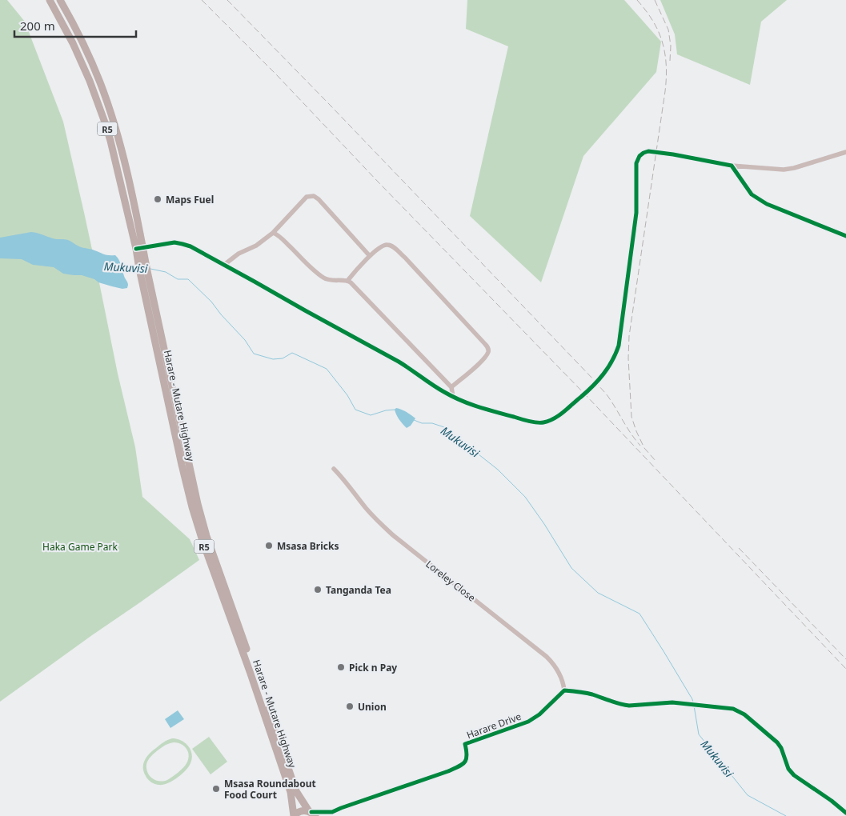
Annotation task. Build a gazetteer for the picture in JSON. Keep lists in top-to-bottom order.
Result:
{
  "streets": {
    "highway": ["R5", "Harare - Mutare Highway"],
    "street": ["Loreley Close", "Harare Drive"]
  },
  "crossings": [
    ["R5", "Harare - Mutare Highway"],
    ["R5", "Harare Drive"],
    ["Harare - Mutare Highway", "Harare Drive"],
    ["Loreley Close", "Harare Drive"]
  ],
  "water": ["Mukuvisi"],
  "parks": ["Haka Game Park"],
  "places": [
    "Maps Fuel",
    "Msasa Bricks",
    "Tanganda Tea",
    "Pick n Pay",
    "Union",
    "Msasa Roundabout Food Court"
  ],
  "scale_bar": "200 m"
}
